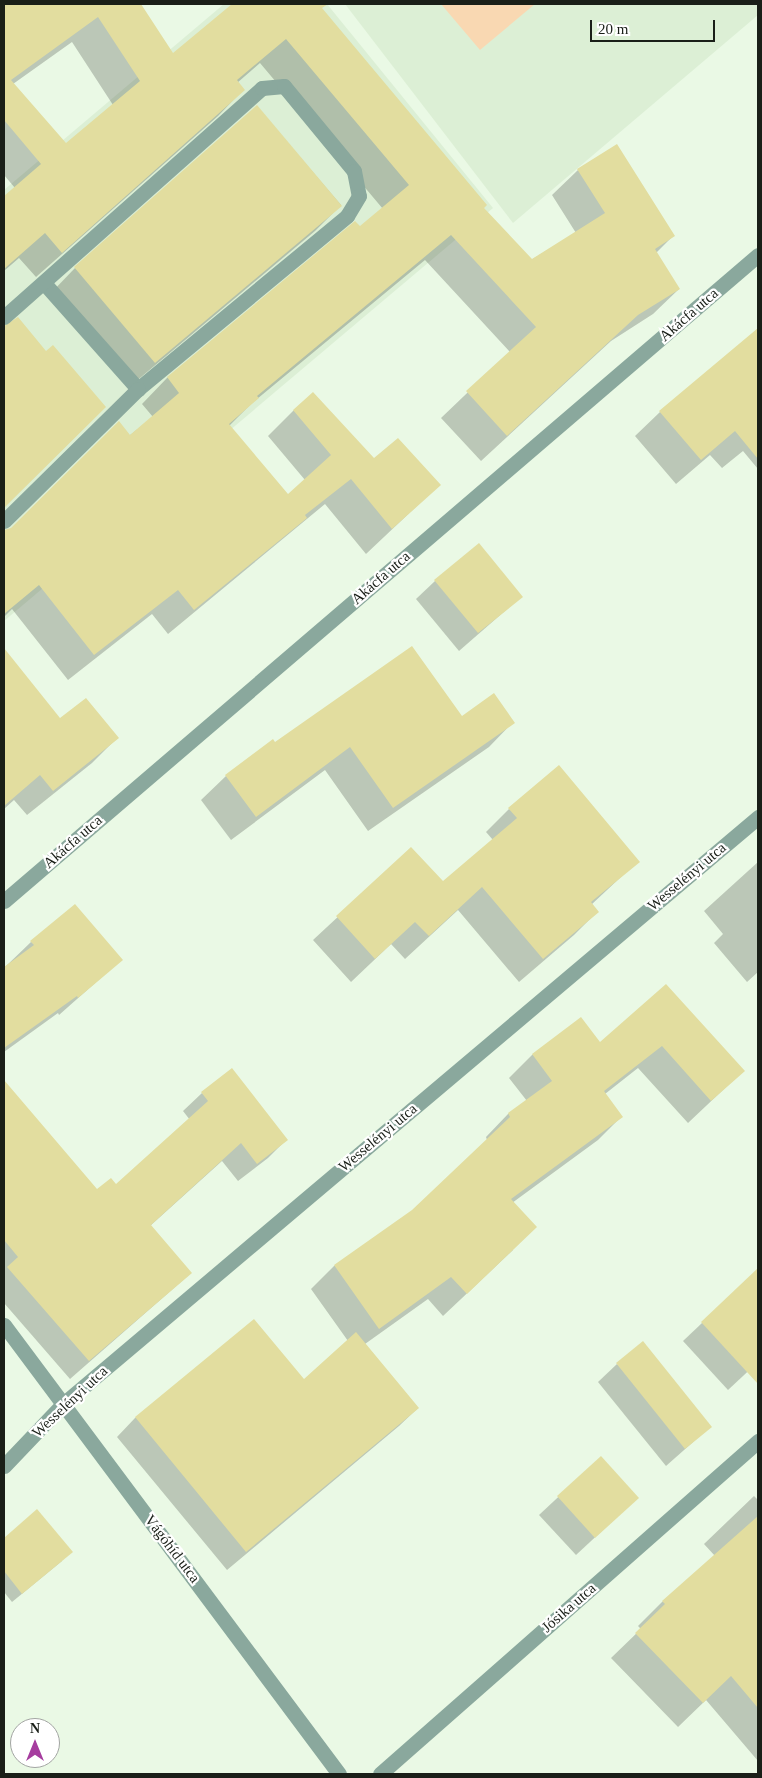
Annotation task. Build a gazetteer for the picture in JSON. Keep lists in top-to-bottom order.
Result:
{
  "streets": {
    "street": [
      "Akácfa utca",
      "Wesselényi utca",
      "Vágóhíd utca",
      "Jósika utca"
    ]
  },
  "crossings": [
    ["Wesselényi utca", "Vágóhíd utca"]
  ],
  "scale_bar": "20 m",
  "north": "top"
}
